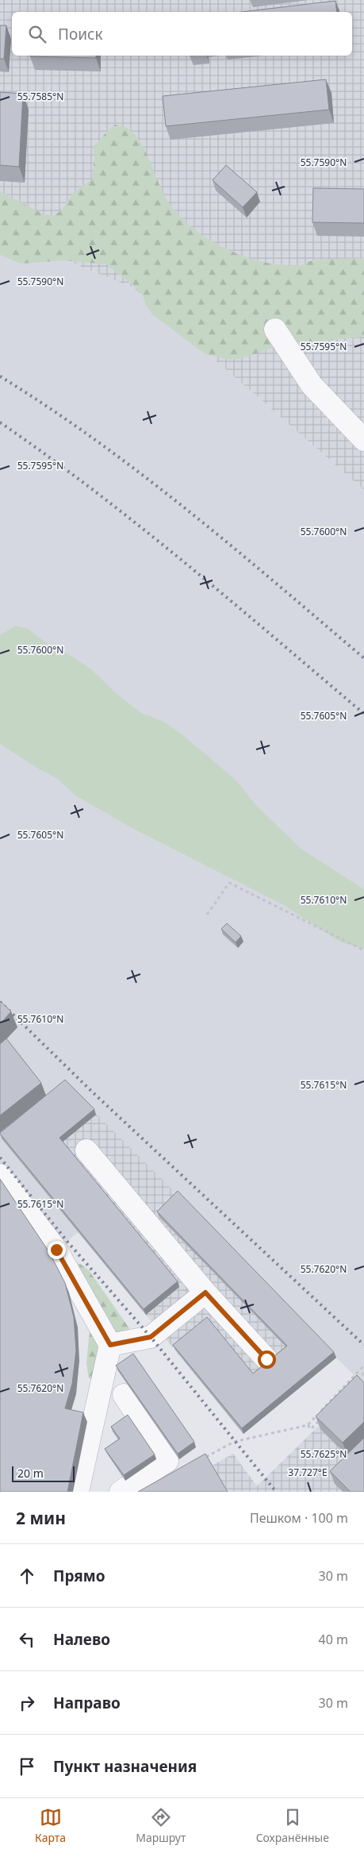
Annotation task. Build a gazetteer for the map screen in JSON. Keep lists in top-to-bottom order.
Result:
{
  "scale_bar": "20 m",
  "page": {
    "search": "Поиск",
    "scale": "20 m",
    "heading": ["2 мин", "Пешком · 100 m"],
    "list": [
      ["Прямо", "30 m"],
      ["Налево", "40 m"],
      ["Направо", "30 m"],
      "Пункт назначения"
    ],
    "nav": ["Карта", "Маршрут", "Сохранённые"]
  },
  "coordinates": [
    "55.7585°N",
    "55.7590°N",
    "55.7595°N",
    "55.7600°N",
    "55.7605°N",
    "55.7610°N",
    "55.7615°N",
    "55.7620°N",
    "55.7625°N",
    "37.727°E"
  ]
}
